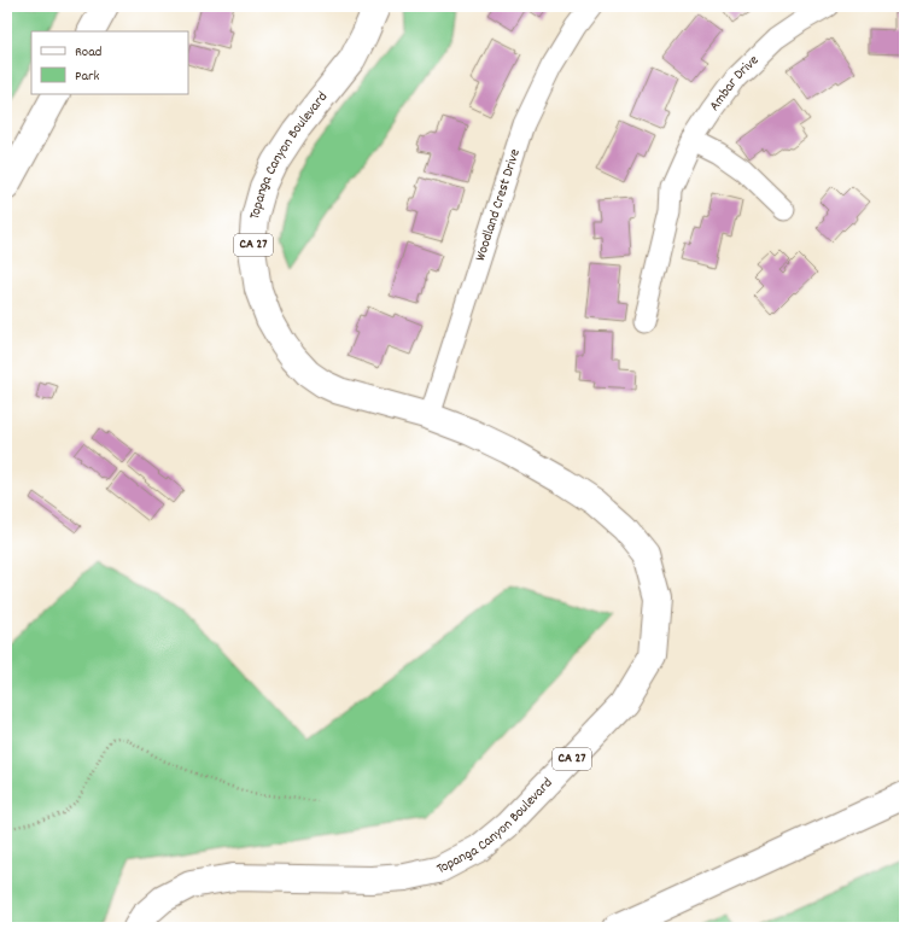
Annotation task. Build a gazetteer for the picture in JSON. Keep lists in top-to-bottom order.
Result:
{
  "streets": {
    "main road": ["Topanga Canyon Boulevard", "CA 27"],
    "street": ["Ambar Drive", "Woodland Crest Drive"]
  },
  "crossings": [
    ["Topanga Canyon Boulevard", "Woodland Crest Drive"]
  ],
  "legend": ["Road", "Park"]
}
